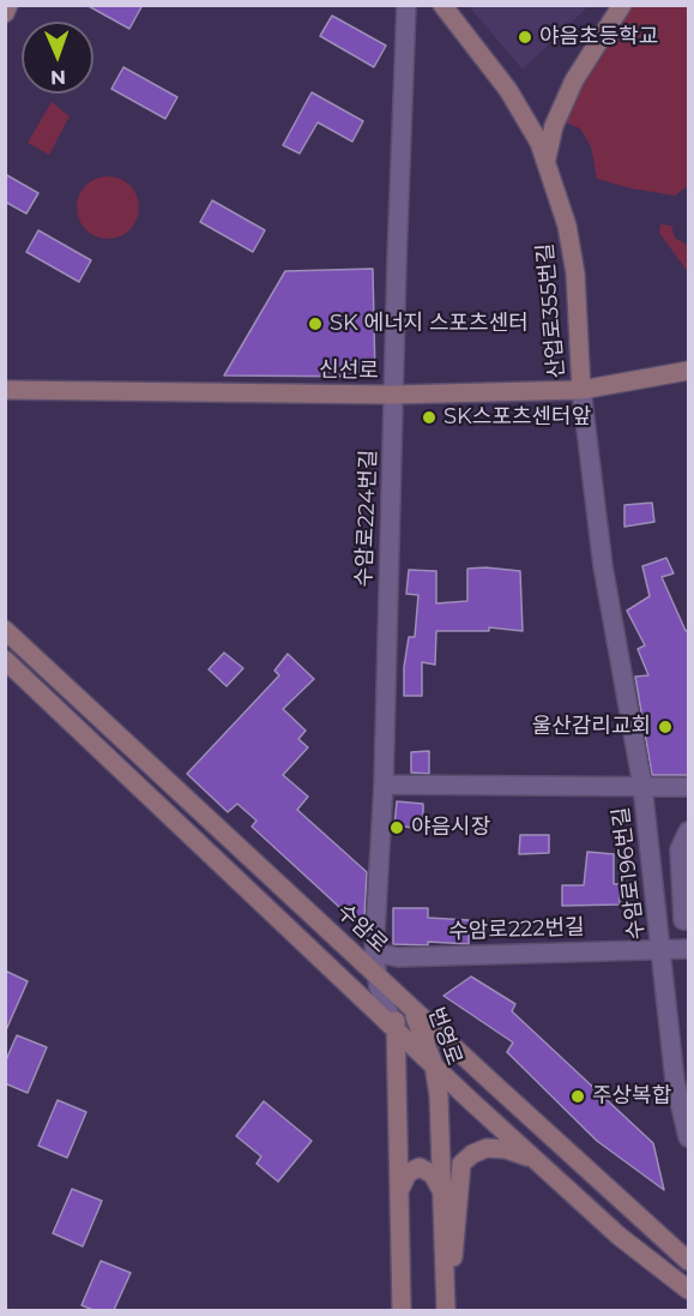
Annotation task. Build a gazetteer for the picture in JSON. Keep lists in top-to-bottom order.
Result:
{
  "streets": {
    "main road": [
      "산업로355번길",
      "신선로",
      "수암로",
      "번영로"
    ],
    "street": ["수암로224번길", "수암로196번길", "수암로222번길"]
  },
  "crossings": [
    ["산업로355번길", "신선로"],
    ["산업로355번길", "수암로196번길"],
    ["신선로", "수암로224번길"],
    ["신선로", "수암로196번길"],
    ["수암로224번길", "수암로"],
    ["수암로224번길", "수암로222번길"],
    ["수암로224번길", "번영로"],
    ["수암로196번길", "수암로222번길"],
    ["수암로", "번영로"]
  ],
  "places": [
    "야음초등학교",
    "SK 에너지 스포츠센터",
    "SK스포츠센터앞",
    "울산감리교회",
    "야음시장",
    "주상복합"
  ],
  "north": "bottom"
}
